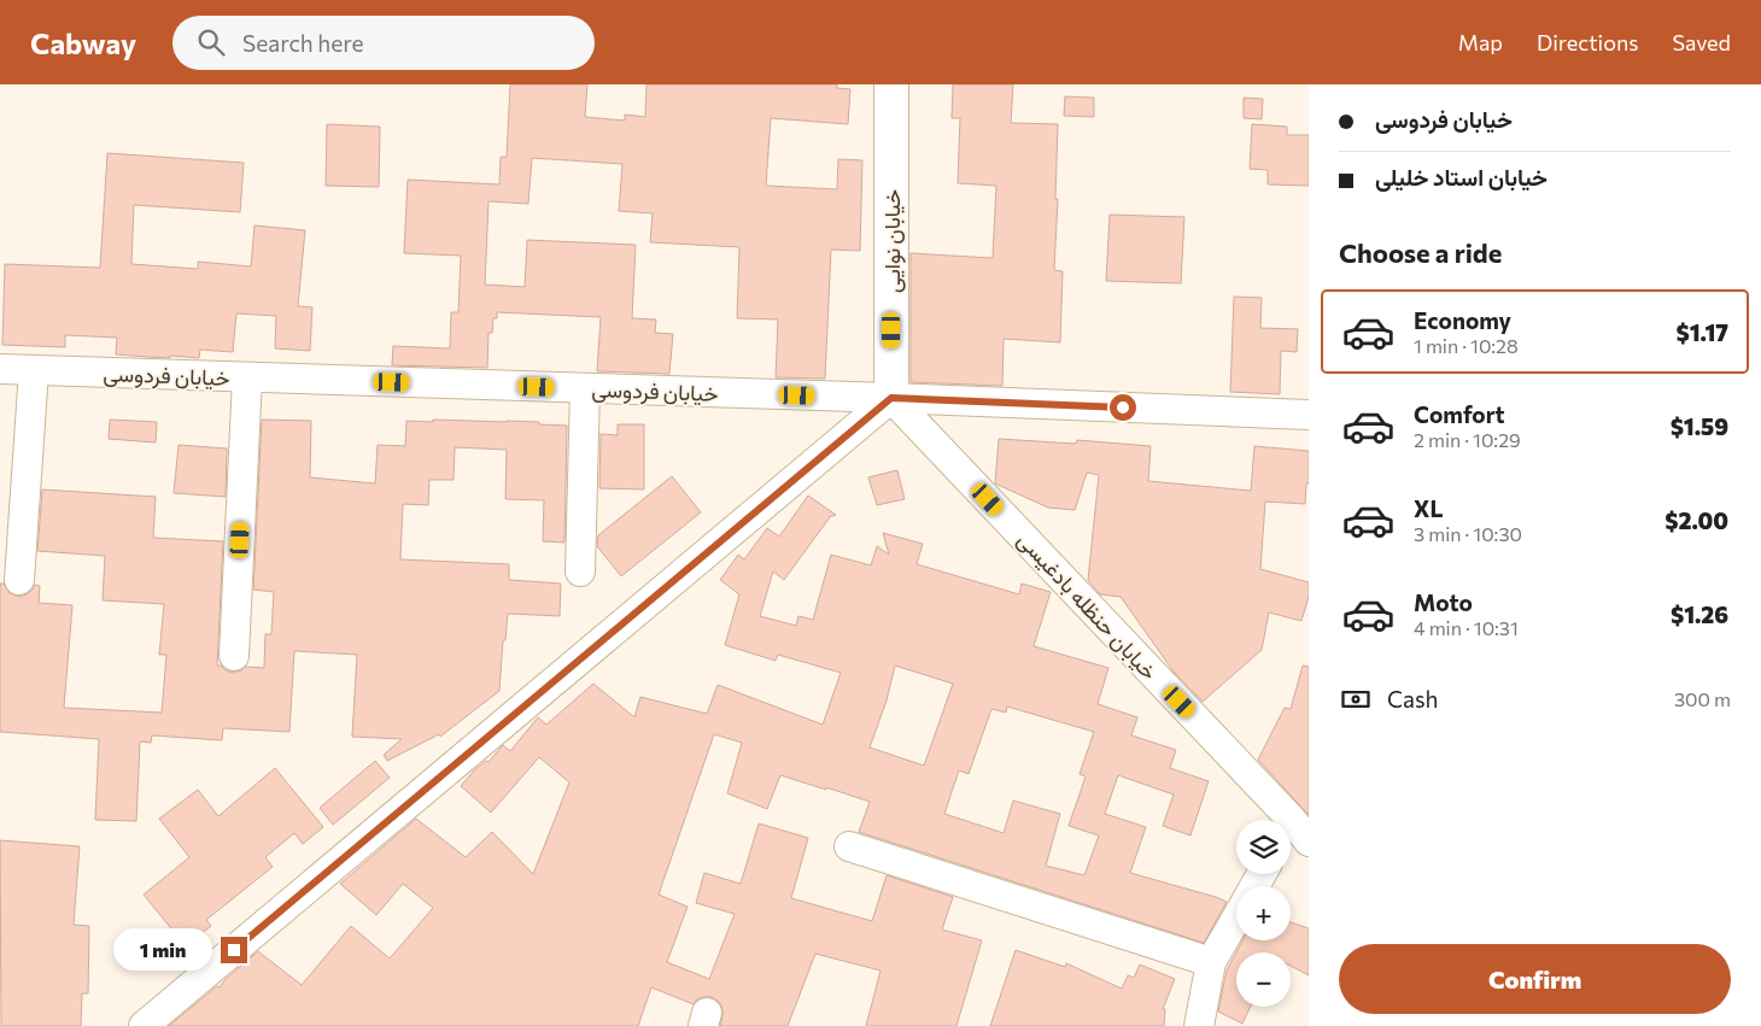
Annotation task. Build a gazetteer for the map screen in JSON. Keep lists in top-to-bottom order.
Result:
{
  "streets": {
    "street": ["خیابان نوایی", "خیابان فردوسی", "خیابان حنظله بادغیسی"]
  },
  "crossings": [
    ["خیابان نوایی", "خیابان فردوسی"],
    ["خیابان نوایی", "خیابان حنظله بادغیسی"],
    ["خیابان فردوسی", "خیابان حنظله بادغیسی"]
  ],
  "page": {
    "header": "Cabway",
    "search": "Search here",
    "nav": ["Map", "Directions", "Saved"],
    "banner": ["خیابان فردوسی", "خیابان استاد خلیلی"],
    "heading": "Choose a ride",
    "list": [
      {
        "name": "Economy",
        "note": "1 min · 10:28",
        "value": "$1.17"
      },
      {
        "name": "Comfort",
        "note": "2 min · 10:29",
        "value": "$1.59"
      },
      {
        "name": "XL",
        "note": "3 min · 10:30",
        "value": "$2.00"
      },
      {
        "name": "Moto",
        "note": "4 min · 10:31",
        "value": "$1.26"
      }
    ],
    "pay": ["Cash", "300 m"],
    "map_buttons": ["+", "−"],
    "bubble": "1 min",
    "buttons": "Confirm"
  }
}
